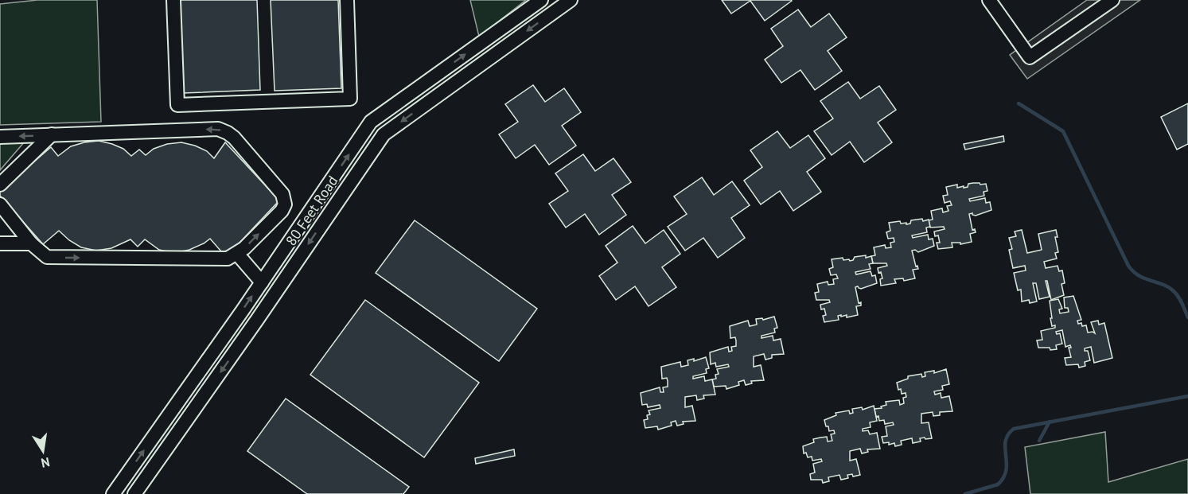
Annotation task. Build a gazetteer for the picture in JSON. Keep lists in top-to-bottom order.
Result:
{
  "streets": {
    "street": ["80 Feet Road"]
  },
  "north": "bottom"
}
